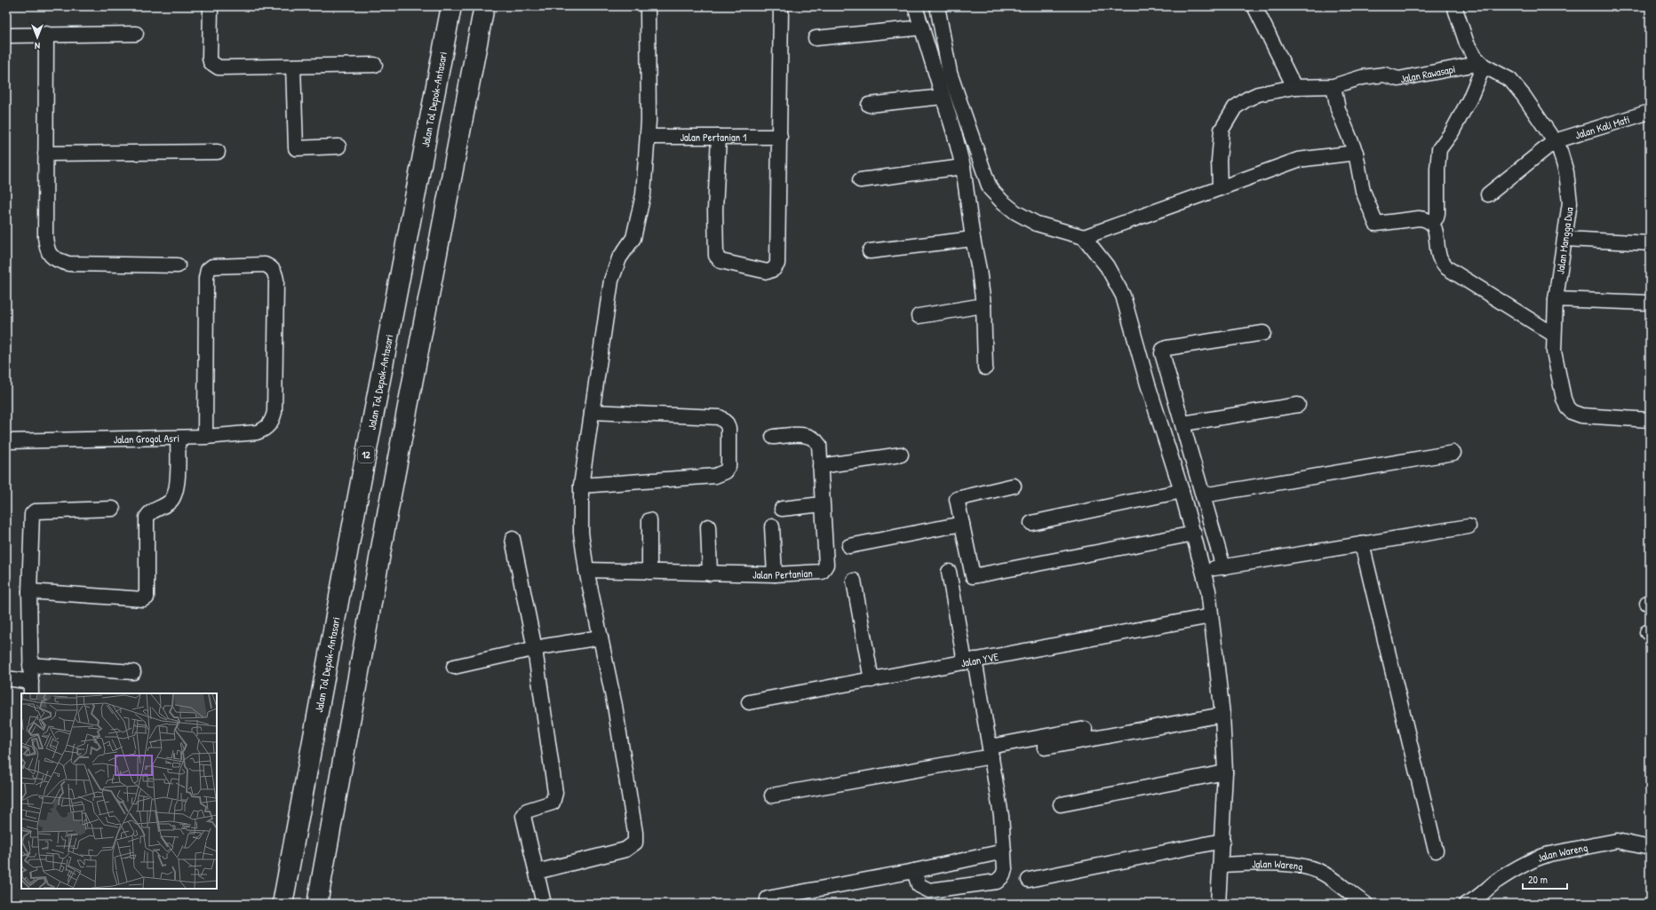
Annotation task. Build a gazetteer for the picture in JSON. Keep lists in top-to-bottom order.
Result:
{
  "streets": {
    "highway": ["Jalan Tol Depok–Antasari", "12"],
    "street": [
      "Jalan Rawasapi",
      "Jalan Kali Mati",
      "Jalan Pertanian 1",
      "Jalan Mangga Dua",
      "Jalan Grogol Asri",
      "Jalan Pertanian",
      "Jalan YVE",
      "Jalan Wareng"
    ]
  },
  "crossings": [
    ["Jalan Rawasapi", "Jalan Mangga Dua"],
    ["Jalan Kali Mati", "Jalan Mangga Dua"]
  ],
  "scale_bar": "20 m",
  "north": "bottom"
}
